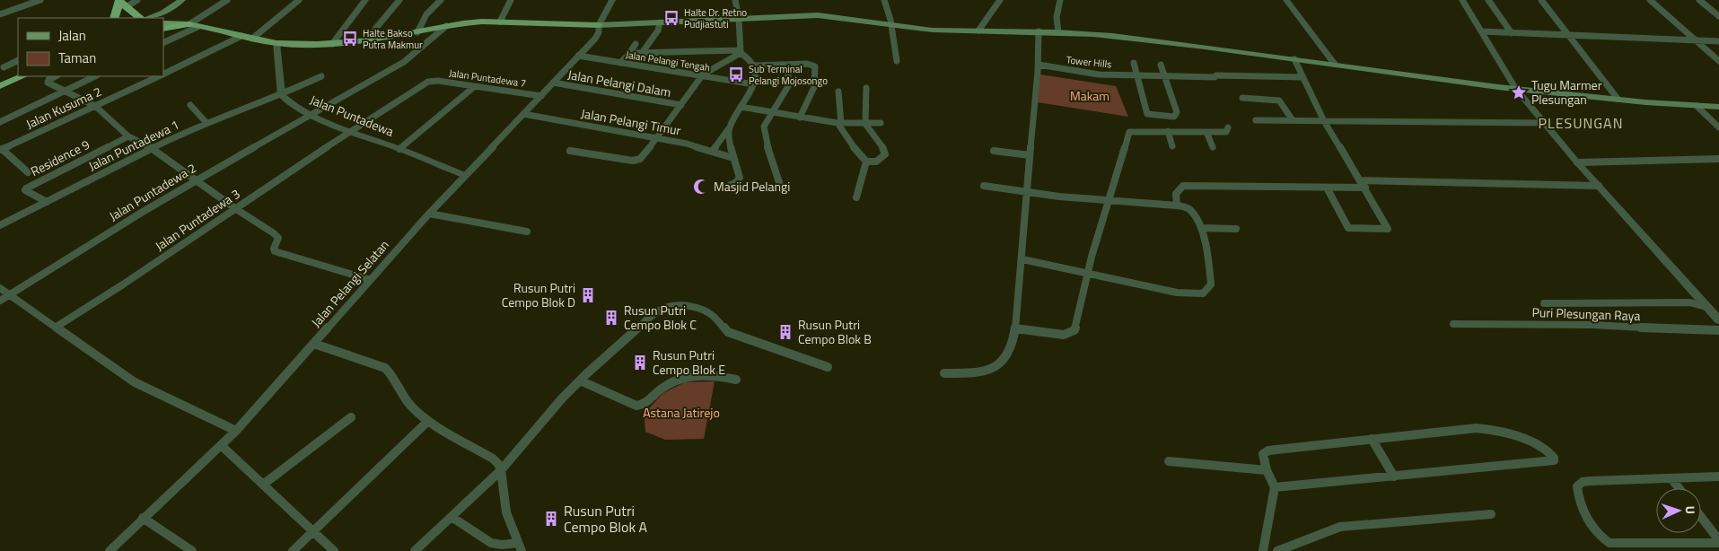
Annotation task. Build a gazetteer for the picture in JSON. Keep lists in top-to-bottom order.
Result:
{
  "streets": {
    "street": [
      "Jalan Pelangi Tengah",
      "Tower Hills",
      "Jalan Puntadewa 7",
      "Jalan Pelangi Dalam",
      "Jalan Kusuma 2",
      "Jalan Puntadewa",
      "Jalan Pelangi Timur",
      "Jalan Puntadewa 1",
      "Residence 9",
      "Jalan Puntadewa 2",
      "Jalan Puntadewa 3",
      "Jalan Pelangi Selatan",
      "Puri Plesungan Raya"
    ]
  },
  "crossings": [
    ["Jalan Pelangi Tengah", "Jalan Pelangi Selatan"],
    ["Jalan Puntadewa 7", "Jalan Puntadewa 3"],
    ["Jalan Puntadewa 7", "Jalan Pelangi Selatan"],
    ["Jalan Pelangi Dalam", "Jalan Pelangi Selatan"],
    ["Jalan Puntadewa", "Jalan Puntadewa 1"],
    ["Jalan Puntadewa", "Jalan Puntadewa 2"],
    ["Jalan Puntadewa", "Jalan Puntadewa 3"],
    ["Jalan Puntadewa", "Jalan Pelangi Selatan"],
    ["Jalan Pelangi Timur", "Jalan Pelangi Selatan"],
    ["Jalan Puntadewa 1", "Residence 9"]
  ],
  "districts": ["PLESUNGAN"],
  "parks": ["Makam", "Astana Jatirejo"],
  "places": {
    "bus stop": ["Halte Dr. Retno Pudjiastuti", "Halte Bakso Putra Makmur", "Sub Terminal Pelangi Mojosongo"],
    "place": ["Tugu Marmer Plesungan"],
    "mosque": ["Masjid Pelangi"],
    "building": [
      "Rusun Putri Cempo Blok D",
      "Rusun Putri Cempo Blok C",
      "Rusun Putri Cempo Blok B",
      "Rusun Putri Cempo Blok E",
      "Rusun Putri Cempo Blok A"
    ]
  },
  "legend": ["Jalan", "Taman"],
  "north": "right"
}
